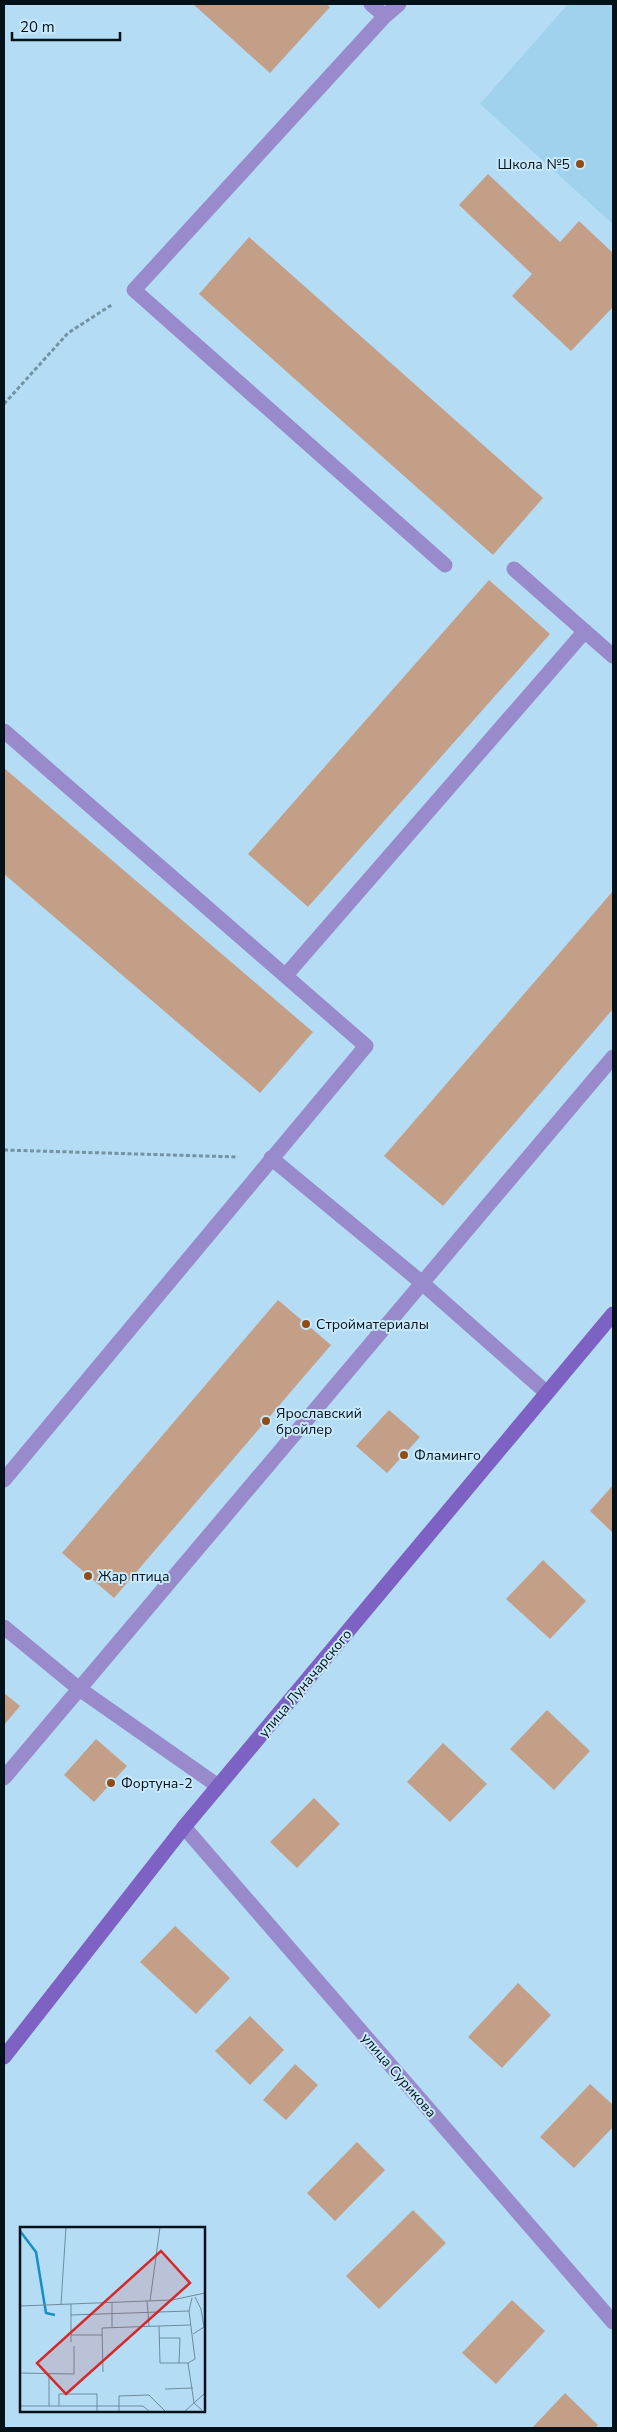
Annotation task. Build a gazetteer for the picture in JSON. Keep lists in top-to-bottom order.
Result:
{
  "streets": {
    "street": ["улица Луначарского", "улица Сурикова"]
  },
  "crossings": [
    ["улица Луначарского", "улица Сурикова"]
  ],
  "places": [
    "Школа №5",
    "Стройматериалы",
    "Ярославский бройлер",
    "Фламинго",
    "Жар птица",
    "Фортуна-2"
  ],
  "scale_bar": "20 m"
}
